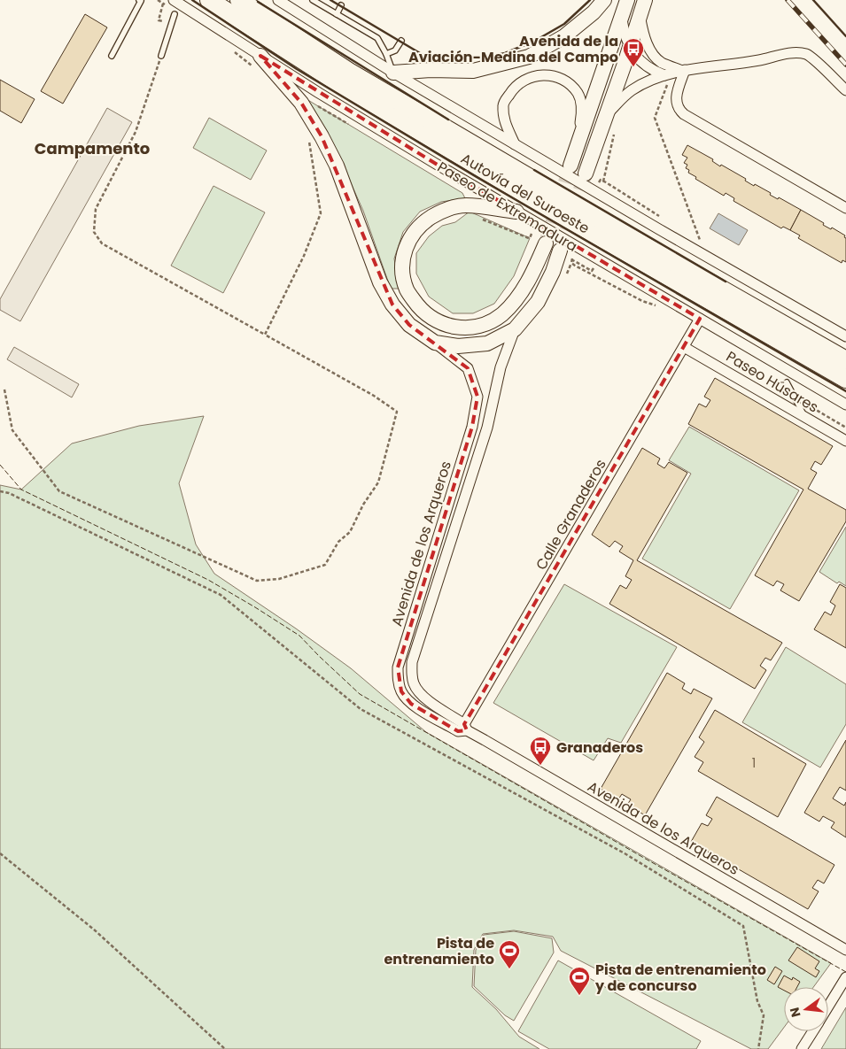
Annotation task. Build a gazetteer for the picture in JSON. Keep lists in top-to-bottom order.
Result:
{
  "streets": {
    "highway": ["Autovía del Suroeste"],
    "street": [
      "Paseo de Extremadura",
      "Paseo Húsares",
      "Calle Granaderos",
      "Avenida de los Arqueros"
    ]
  },
  "crossings": [
    ["Paseo de Extremadura", "Calle Granaderos"],
    ["Paseo Húsares", "Calle Granaderos"],
    ["Calle Granaderos", "Avenida de los Arqueros"]
  ],
  "districts": ["Campamento"],
  "places": {
    "bus stop": ["Avenida de la Aviación-Medina del Campo", "Granaderos"],
    "sports": ["Pista de entrenamiento", "Pista de entrenamiento y de concurso"]
  },
  "house_numbers": ["1"],
  "north": "left"
}
